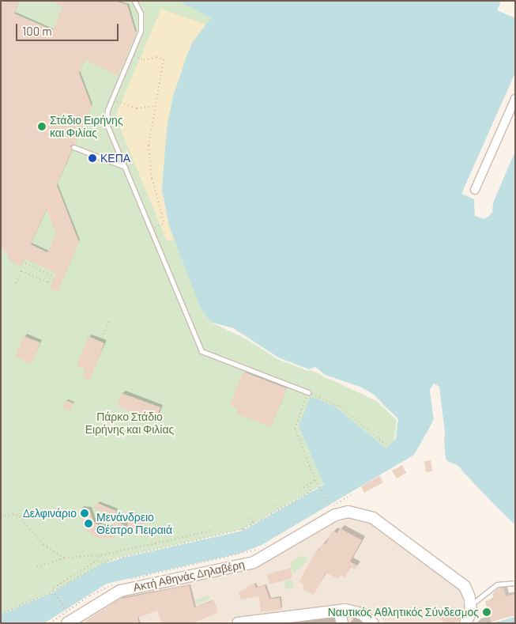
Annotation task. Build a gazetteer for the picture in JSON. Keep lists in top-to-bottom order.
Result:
{
  "streets": {
    "street": ["Ακτή Αθηνάς Δηλαβέρη"]
  },
  "parks": ["Πάρκο Στάδιο Ειρήνης και Φιλίας"],
  "places": [
    "Στάδιο Ειρήνης και Φιλίας",
    "ΚΕΠΑ",
    "Δελφινάριο",
    "Μενάνδρειο Θέατρο Πειραιά",
    "Ναυτικός Αθλητικός Σύνδεσμος"
  ],
  "scale_bar": "100 m"
}
